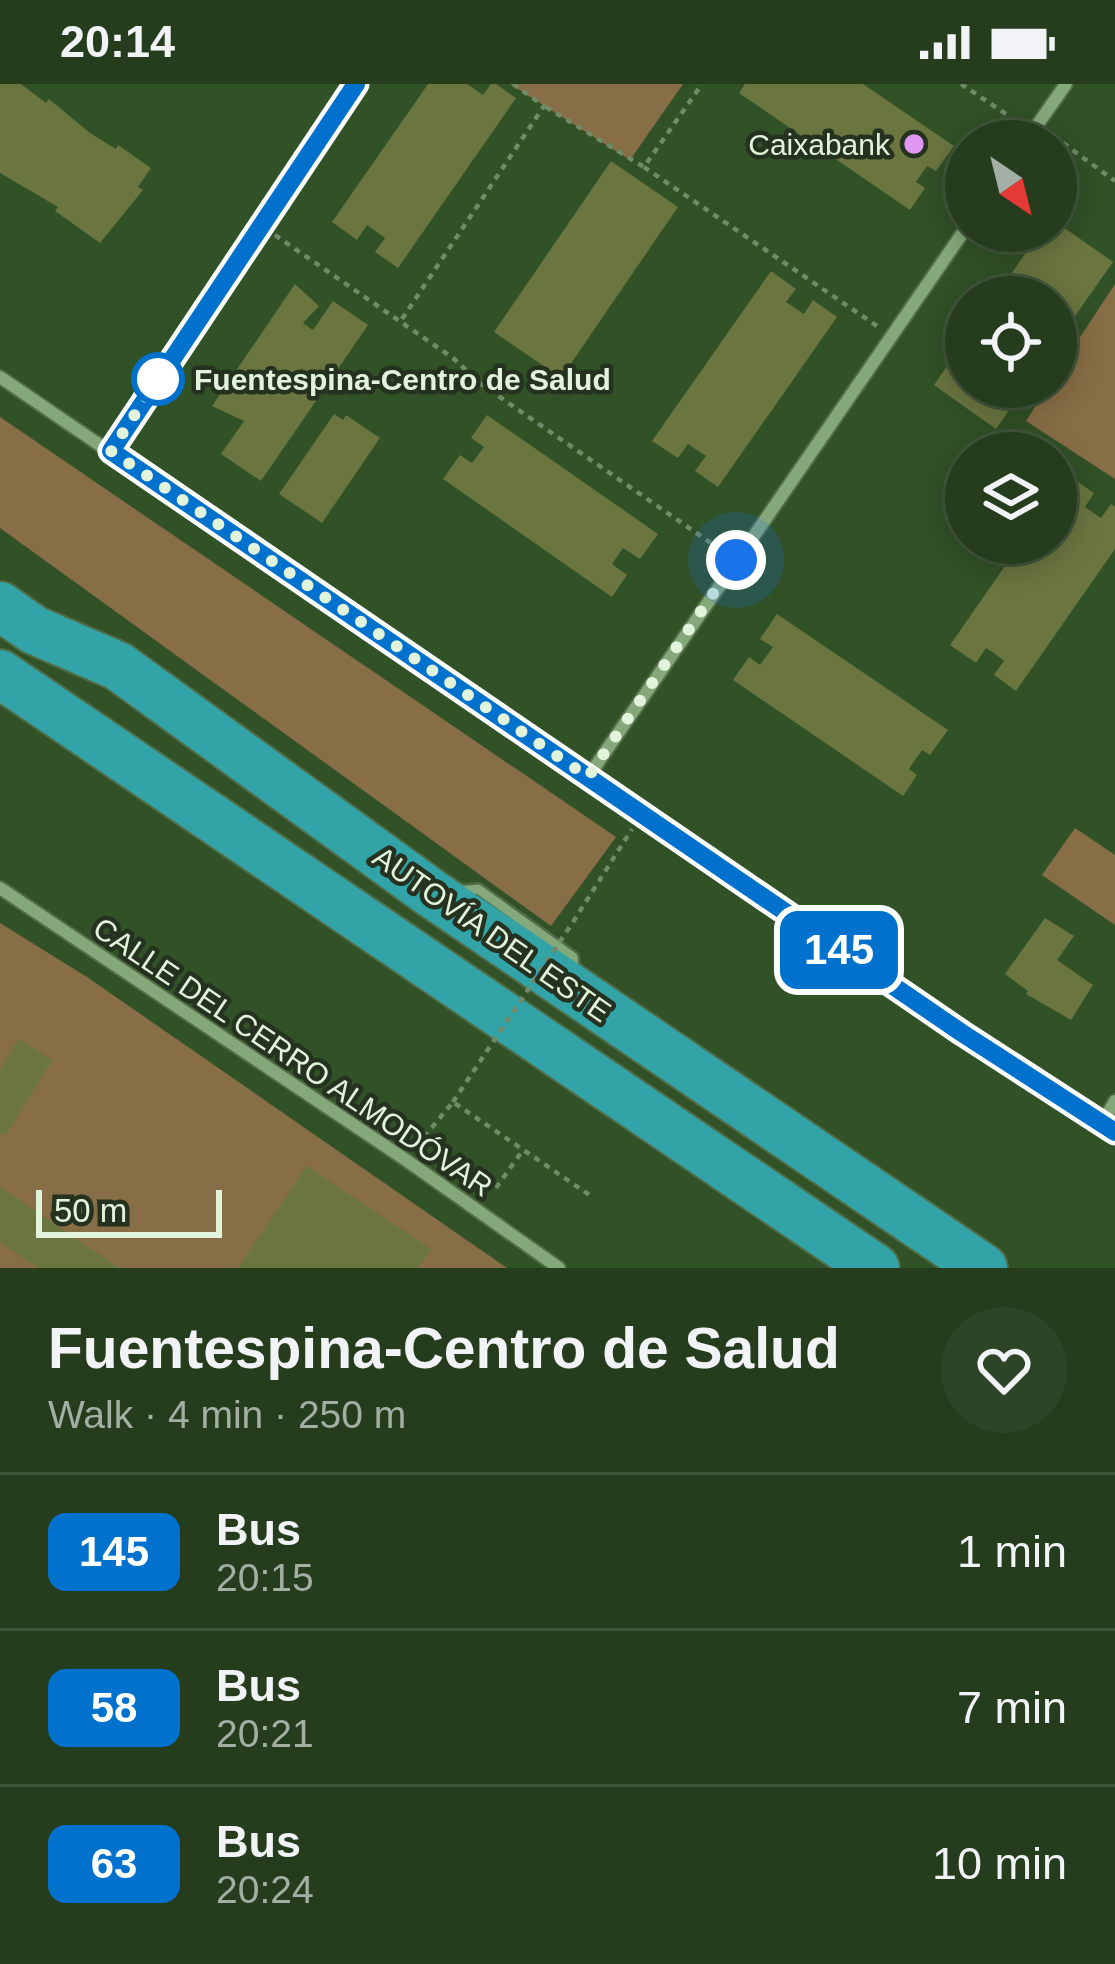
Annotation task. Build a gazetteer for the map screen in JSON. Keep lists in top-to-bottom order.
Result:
{
  "streets": {
    "highway": ["AUTOVÍA DEL ESTE"],
    "street": ["CALLE DEL CERRO ALMODÓVAR"]
  },
  "places": ["Caixabank", "Fuentespina-Centro de Salud"],
  "lines": ["bus line 145"],
  "scale_bar": "50 m",
  "north": "bottom right",
  "page": {
    "status": "20:14",
    "on_map": "145",
    "scale": "50 m",
    "heading": ["Fuentespina-Centro de Salud", "Walk · 4 min · 250 m"],
    "list": [
      {
        "mark": "145",
        "name": "Bus",
        "note": "20:15",
        "value": "1 min"
      },
      {
        "mark": "58",
        "name": "Bus",
        "note": "20:21",
        "value": "7 min"
      },
      {
        "mark": "63",
        "name": "Bus",
        "note": "20:24",
        "value": "10 min"
      }
    ]
  }
}
